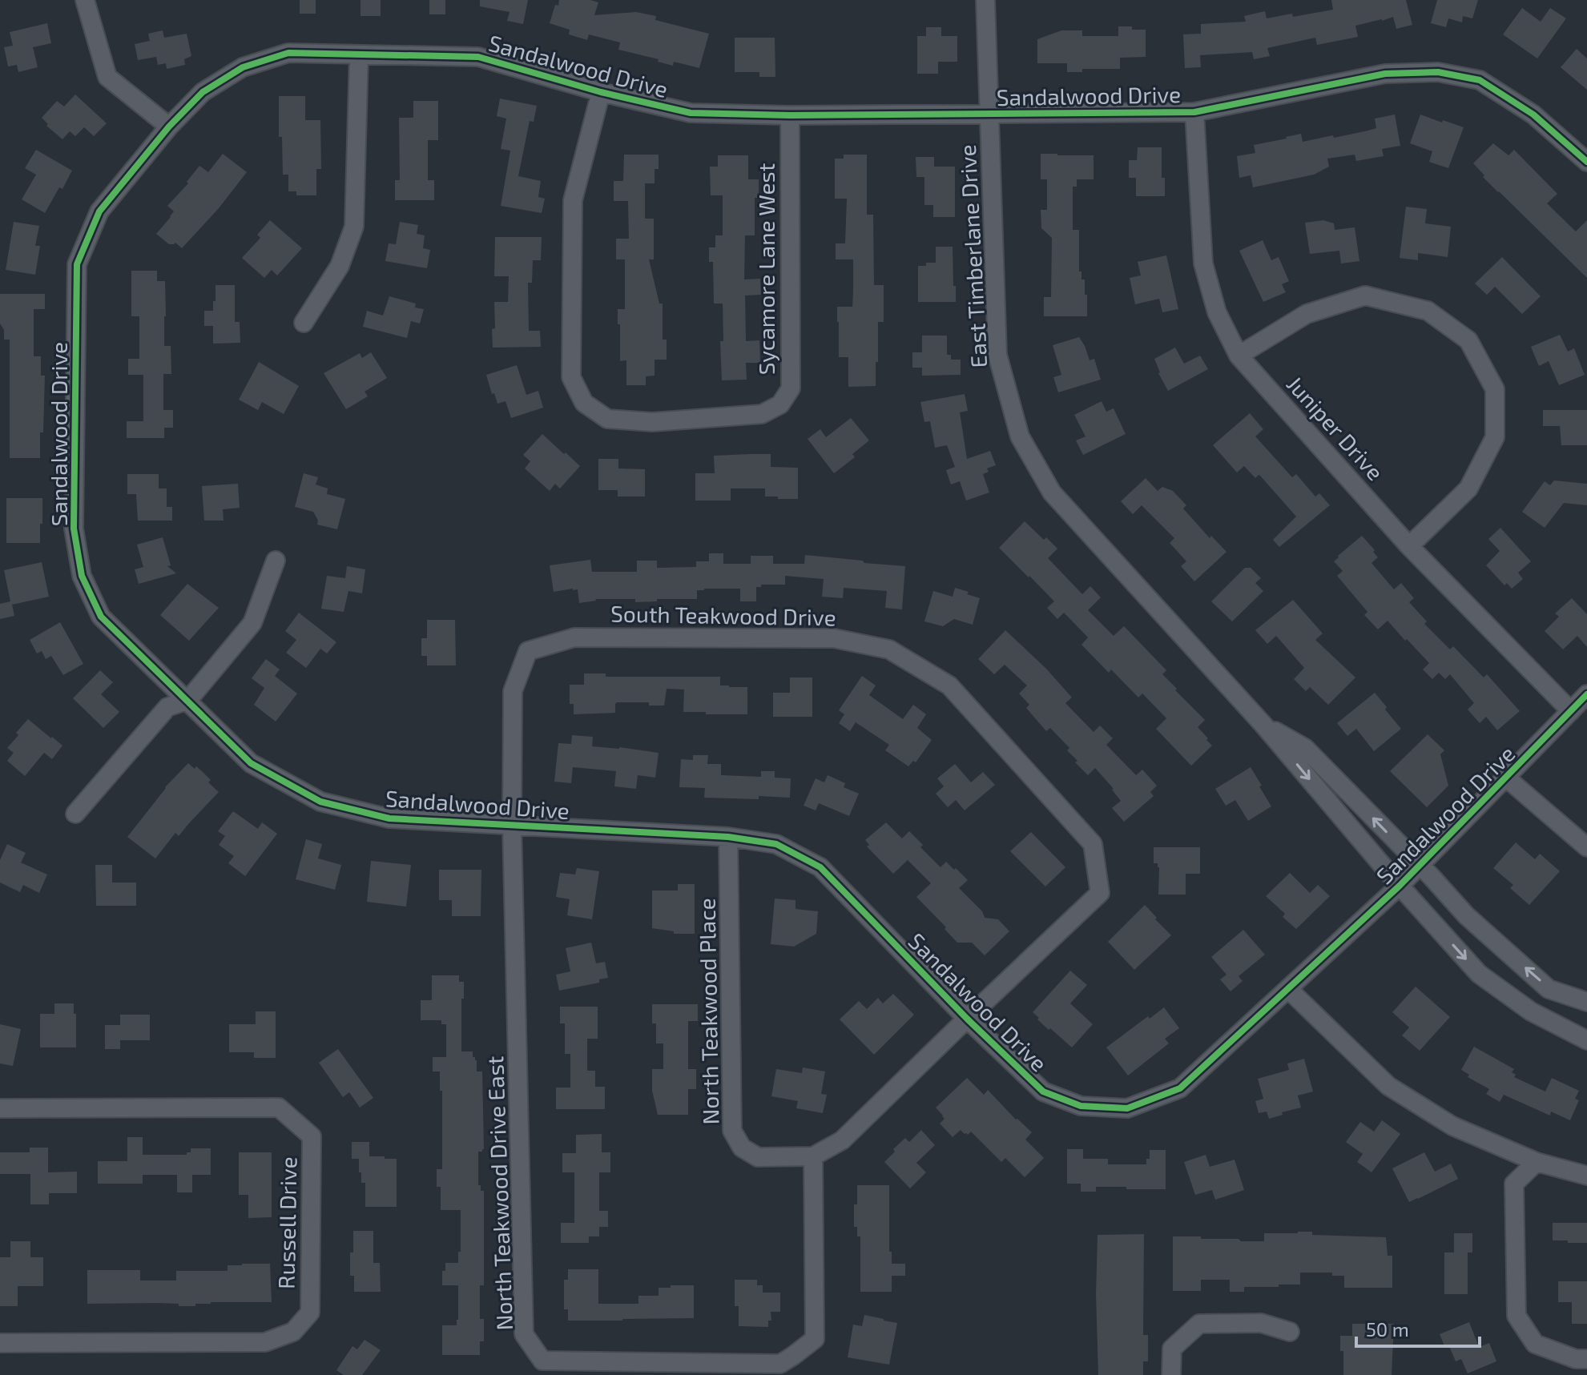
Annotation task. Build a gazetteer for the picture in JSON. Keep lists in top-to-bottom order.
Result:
{
  "streets": {
    "street": [
      "Sandalwood Drive",
      "East Timberlane Drive",
      "Sycamore Lane West",
      "Juniper Drive",
      "South Teakwood Drive",
      "North Teakwood Place",
      "North Teakwood Drive East",
      "Russell Drive"
    ]
  },
  "crossings": [
    ["Sandalwood Drive", "East Timberlane Drive"],
    ["Sandalwood Drive", "Sycamore Lane West"],
    ["Sandalwood Drive", "Juniper Drive"],
    ["Sandalwood Drive", "South Teakwood Drive"],
    ["Sandalwood Drive", "North Teakwood Place"],
    ["Sandalwood Drive", "North Teakwood Drive East"],
    ["South Teakwood Drive", "North Teakwood Drive East"],
    ["North Teakwood Place", "North Teakwood Drive East"]
  ],
  "scale_bar": "50 m"
}
